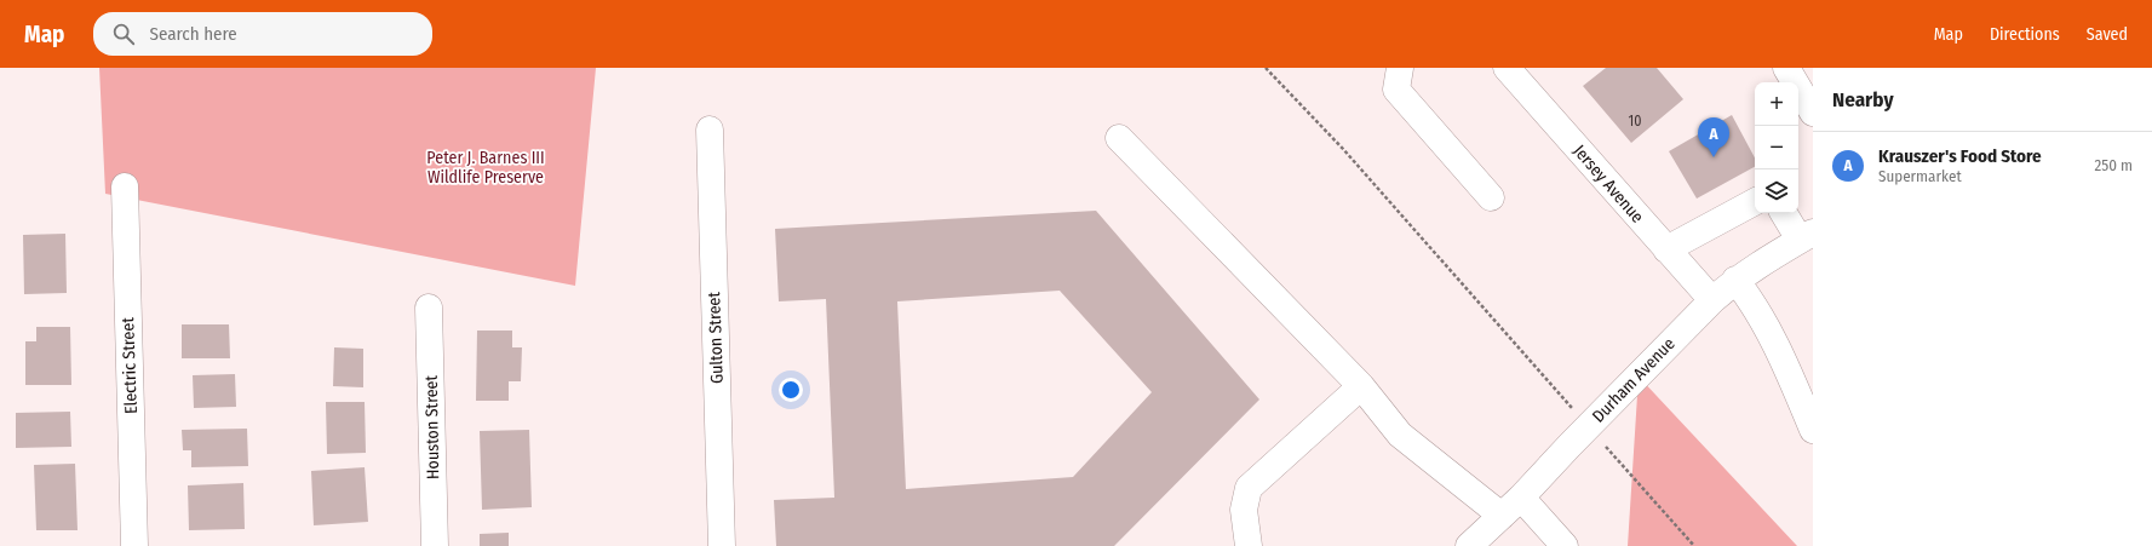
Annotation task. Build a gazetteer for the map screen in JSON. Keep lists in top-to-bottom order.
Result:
{
  "streets": {
    "street": [
      "Jersey Avenue",
      "Gulton Street",
      "Electric Street",
      "Durham Avenue",
      "Houston Street"
    ]
  },
  "crossings": [
    ["Jersey Avenue", "Durham Avenue"]
  ],
  "parks": ["Peter J. Barnes III Wildlife Preserve"],
  "house_numbers": ["10"],
  "page": {
    "header": "Map",
    "search": "Search here",
    "nav": ["Map", "Directions", "Saved"],
    "heading": "Nearby",
    "map_buttons": ["+", "−"],
    "pins": "A",
    "list": [
      {
        "mark": "A",
        "name": "Krauszer's Food Store",
        "note": "Supermarket",
        "value": "250 m"
      }
    ]
  }
}
